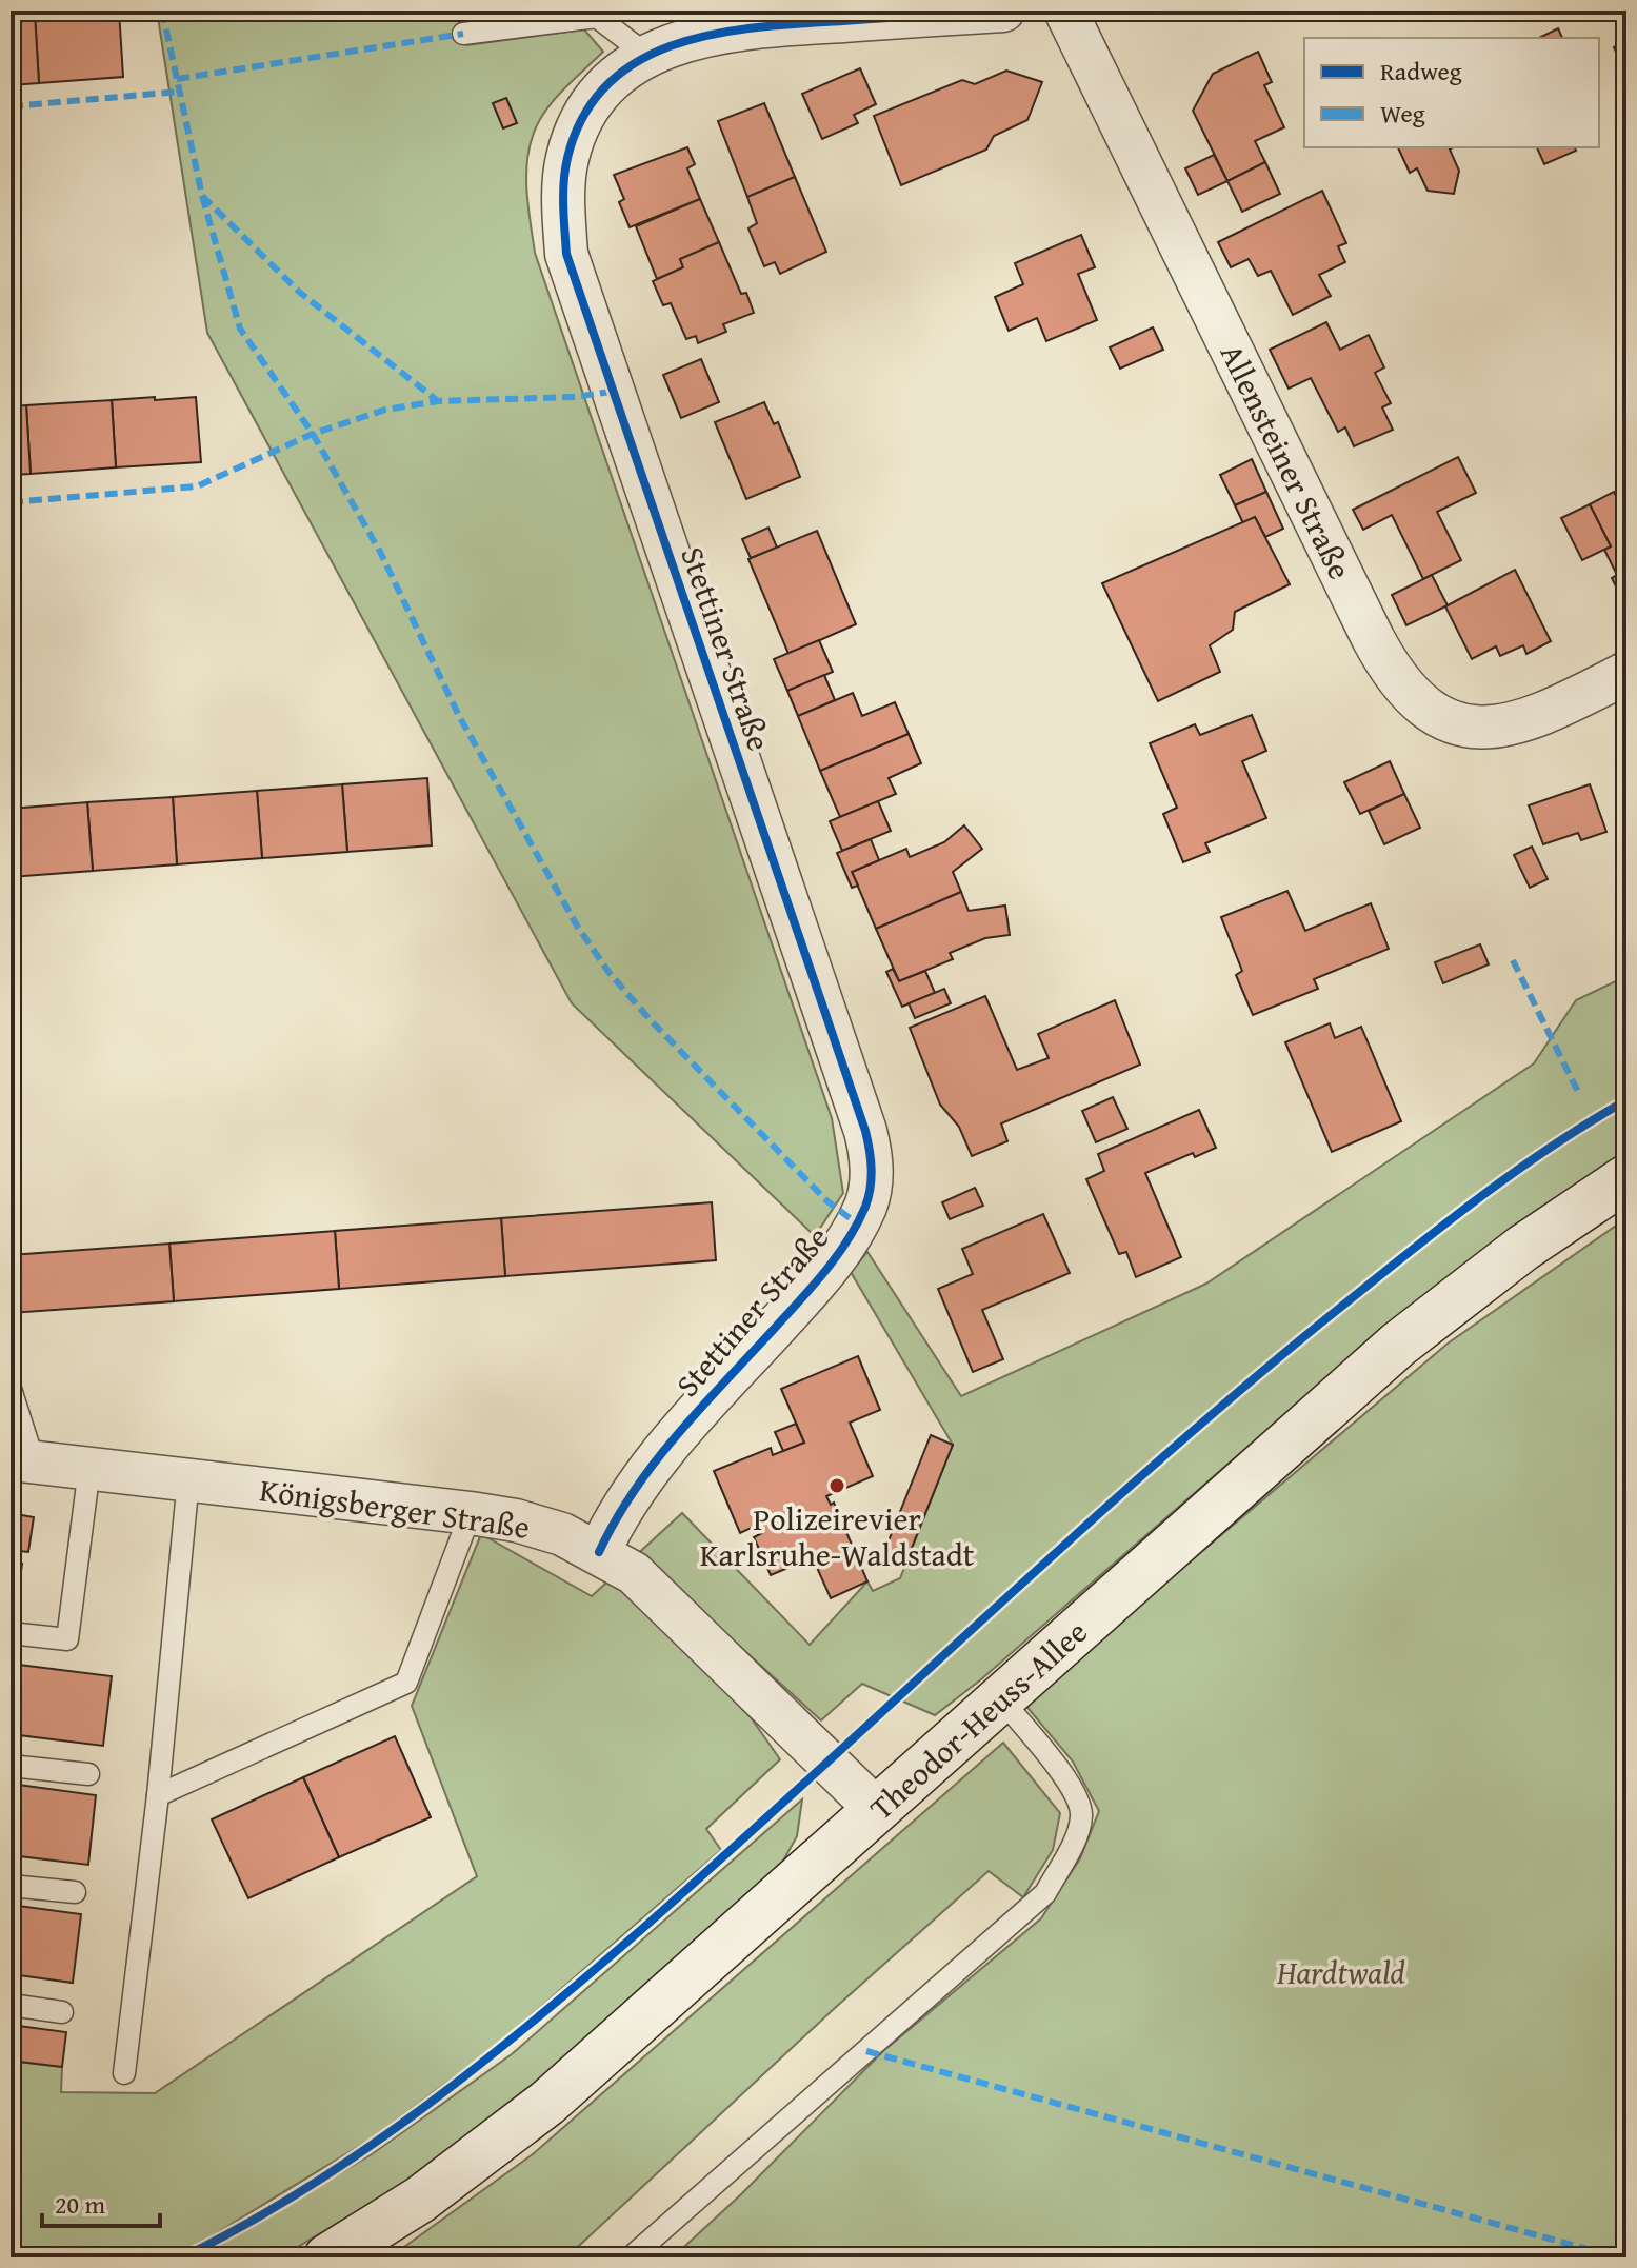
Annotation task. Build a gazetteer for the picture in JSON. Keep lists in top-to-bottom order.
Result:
{
  "streets": {
    "main road": ["Theodor-Heuss-Allee"],
    "street": ["Allensteiner Straße", "Stettiner Straße", "Königsberger Straße"]
  },
  "crossings": [
    ["Stettiner Straße", "Königsberger Straße"],
    ["Königsberger Straße", "Theodor-Heuss-Allee"]
  ],
  "parks": ["Hardtwald"],
  "places": ["Polizeirevier Karlsruhe-Waldstadt"],
  "legend": ["Radweg", "Weg"],
  "scale_bar": "20 m"
}
